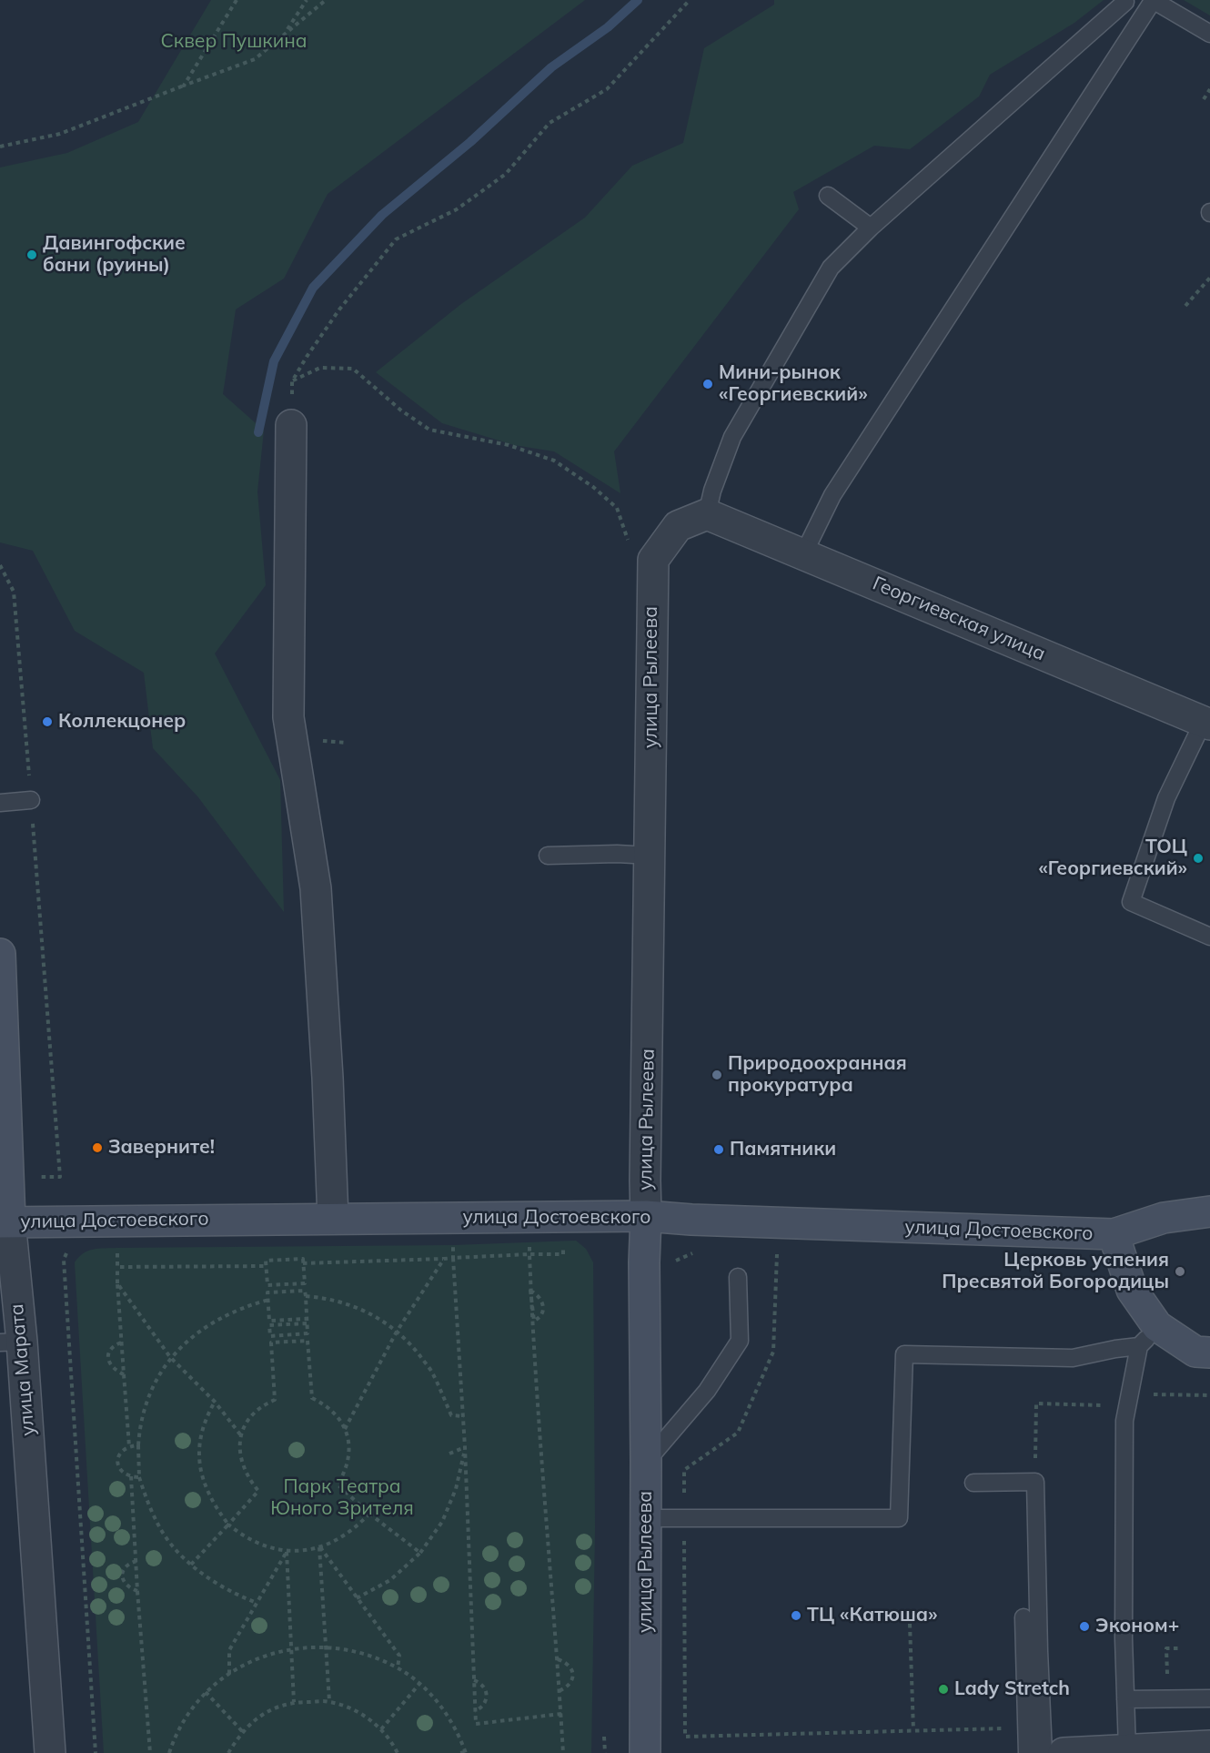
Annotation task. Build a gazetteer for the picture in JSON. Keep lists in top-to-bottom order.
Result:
{
  "streets": {
    "street": [
      "Георгиевская улица",
      "улица Рылеева",
      "улица Достоевского",
      "улица Марата"
    ]
  },
  "crossings": [
    ["Георгиевская улица", "улица Рылеева"],
    ["улица Рылеева", "улица Достоевского"],
    ["улица Достоевского", "улица Марата"]
  ],
  "parks": ["Сквер Пушкина", "Парк Театра Юного Зрителя"],
  "places": [
    "Давингофские бани (руины)",
    "Мини-рынок «Георгиевский»",
    "Коллекцонер",
    "ТОЦ «Георгиевский»",
    "Природоохранная прокуратура",
    "Заверните!",
    "Памятники",
    "Церковь успения Пресвятой Богородицы",
    "ТЦ «Катюша»",
    "Эконом+",
    "Lady Stretch"
  ]
}
